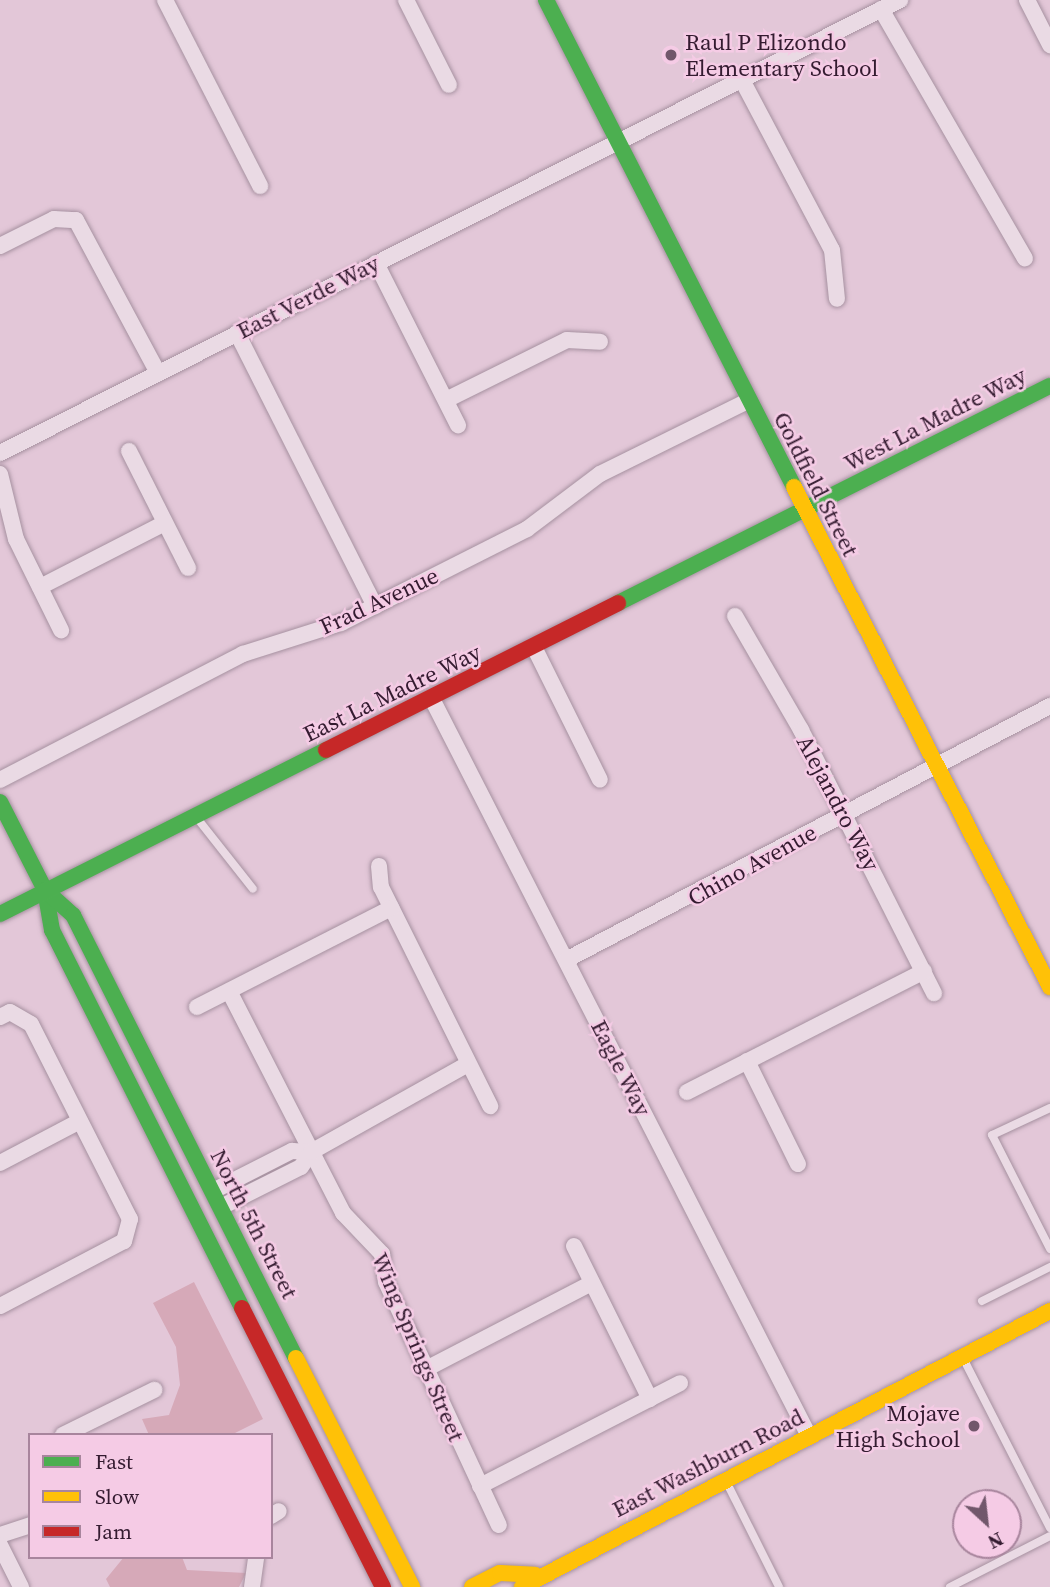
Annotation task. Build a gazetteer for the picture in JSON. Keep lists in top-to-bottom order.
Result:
{
  "streets": {
    "street": [
      "East Verde Way",
      "West La Madre Way",
      "Goldfield Street",
      "Frad Avenue",
      "East La Madre Way",
      "Alejandro Way",
      "Chino Avenue",
      "Eagle Way",
      "North 5th Street",
      "Wing Springs Street",
      "East Washburn Road"
    ]
  },
  "crossings": [
    ["East Verde Way", "Goldfield Street"],
    ["West La Madre Way", "Goldfield Street"],
    ["West La Madre Way", "East La Madre Way"],
    ["Goldfield Street", "Frad Avenue"],
    ["Goldfield Street", "East La Madre Way"],
    ["Goldfield Street", "Chino Avenue"],
    ["East La Madre Way", "Eagle Way"],
    ["East La Madre Way", "North 5th Street"],
    ["Alejandro Way", "Chino Avenue"],
    ["Chino Avenue", "Eagle Way"],
    ["Eagle Way", "East Washburn Road"]
  ],
  "places": ["Raul P Elizondo Elementary School", "Mojave High School"],
  "legend": ["Fast", "Slow", "Jam"],
  "north": "bottom right"
}
